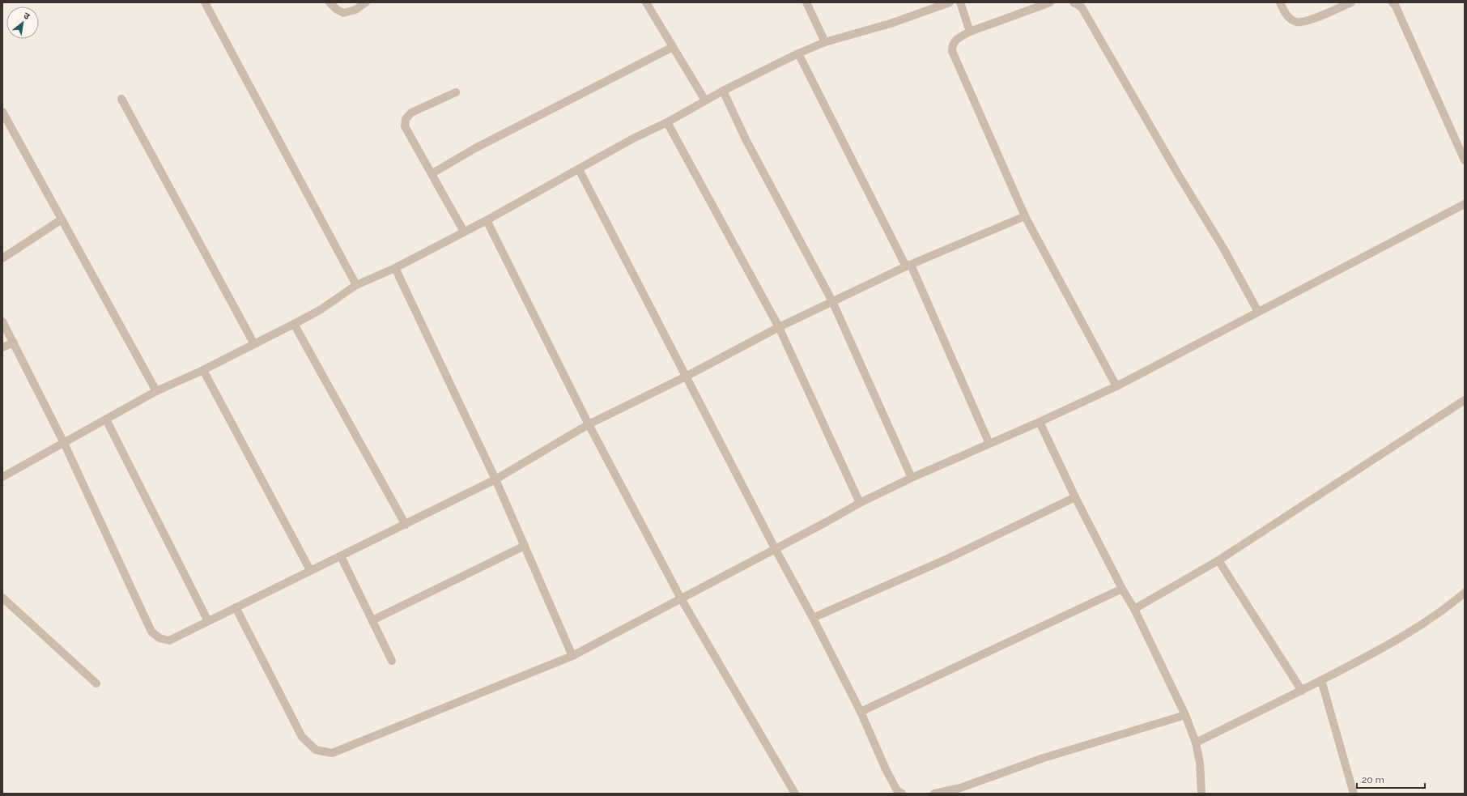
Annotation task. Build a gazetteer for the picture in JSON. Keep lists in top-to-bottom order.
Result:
{
  "scale_bar": "20 m",
  "north": "top right"
}
